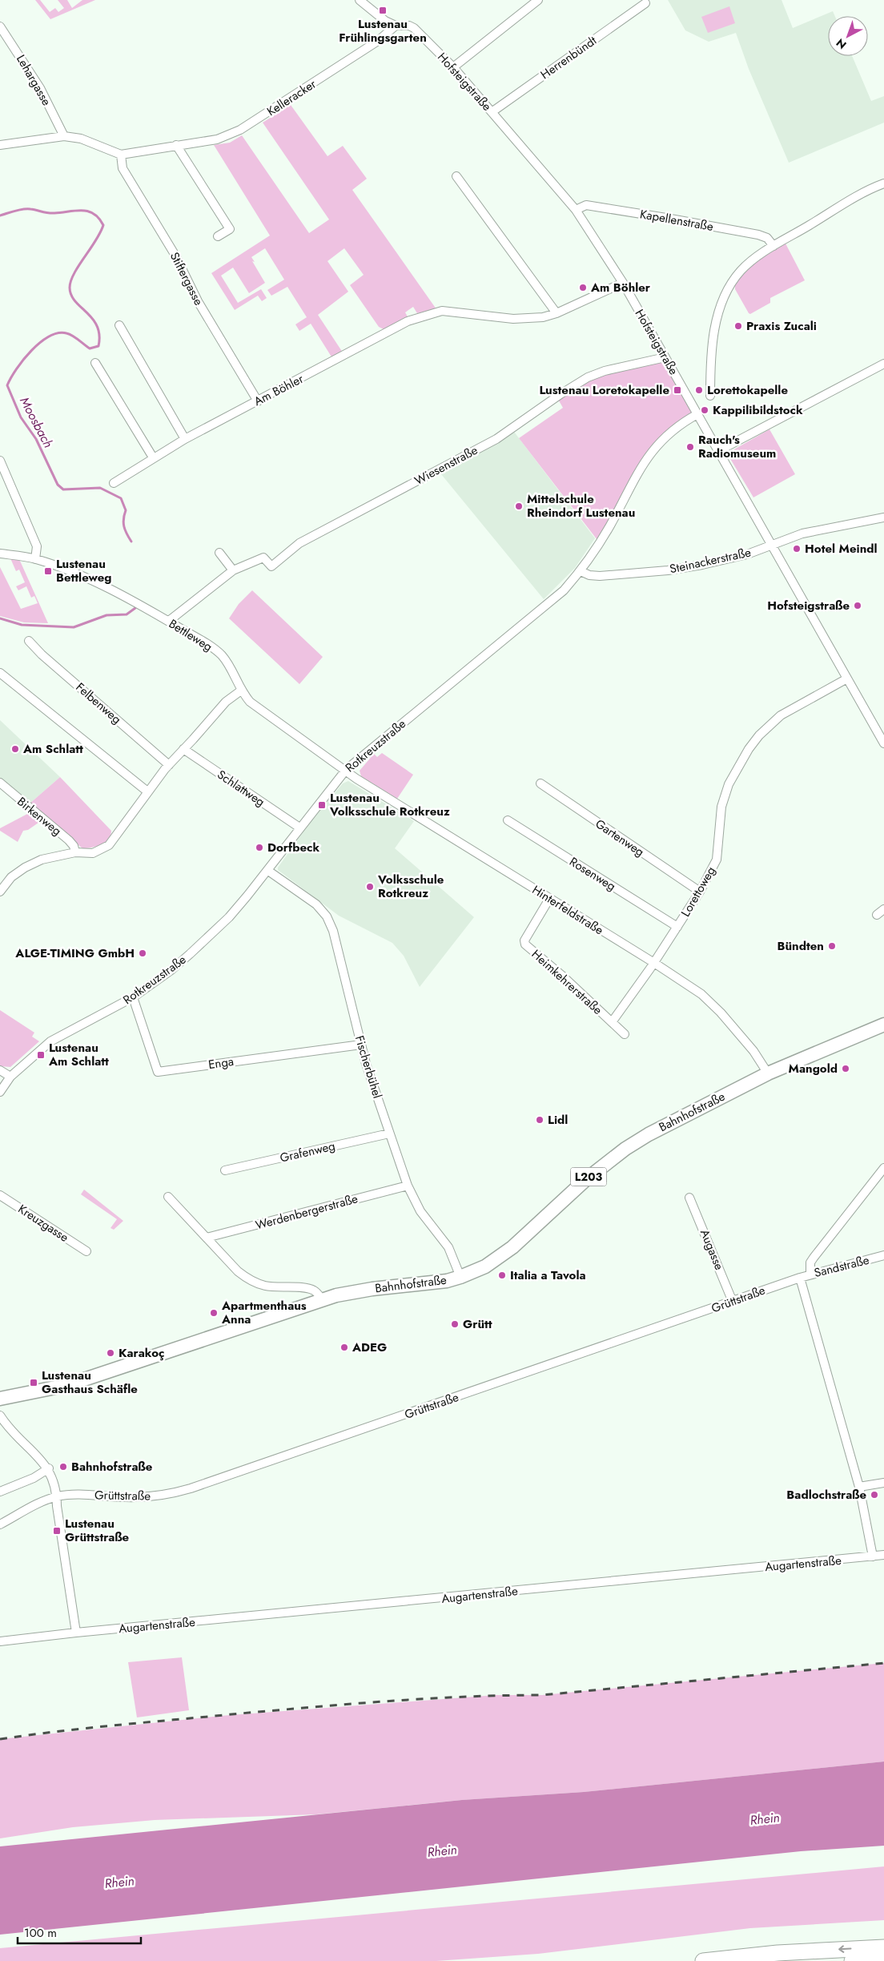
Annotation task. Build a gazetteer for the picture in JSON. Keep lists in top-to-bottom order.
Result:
{
  "streets": {
    "main road": ["Bahnhofstraße", "L203"],
    "street": [
      "Herrenbündt",
      "Lehargasse",
      "Hofsteigstraße",
      "Kelleracker",
      "Kapellenstraße",
      "Stiftergasse",
      "Am Böhler",
      "Wiesenstraße",
      "Steinackerstraße",
      "Bettleweg",
      "Felbenweg",
      "Rotkreuzstraße",
      "Schlattweg",
      "Birkenweg",
      "Gartenweg",
      "Rosenweg",
      "Lorettoweg",
      "Hinterfeldstraße",
      "Heimkehrerstraße",
      "Enga",
      "Fischerbühel",
      "Grafenweg",
      "Werdenbergerstraße",
      "Kreuzgasse",
      "Augasse",
      "Sandstraße",
      "Grüttstraße",
      "Augartenstraße"
    ]
  },
  "crossings": [
    ["Herrenbündt", "Hofsteigstraße"],
    ["Hofsteigstraße", "Kelleracker"],
    ["Hofsteigstraße", "Kapellenstraße"],
    ["Hofsteigstraße", "Am Böhler"],
    ["Hofsteigstraße", "Wiesenstraße"],
    ["Hofsteigstraße", "Steinackerstraße"],
    ["Hofsteigstraße", "Rotkreuzstraße"],
    ["Hofsteigstraße", "Lorettoweg"],
    ["Kelleracker", "Stiftergasse"],
    ["Stiftergasse", "Am Böhler"],
    ["Wiesenstraße", "Bettleweg"],
    ["Steinackerstraße", "Rotkreuzstraße"],
    ["Bettleweg", "Rotkreuzstraße"],
    ["Bettleweg", "Hinterfeldstraße"],
    ["Rotkreuzstraße", "Schlattweg"],
    ["Rotkreuzstraße", "Hinterfeldstraße"],
    ["Rotkreuzstraße", "Enga"],
    ["Rotkreuzstraße", "Fischerbühel"],
    ["Gartenweg", "Lorettoweg"],
    ["Rosenweg", "Lorettoweg"],
    ["Lorettoweg", "Hinterfeldstraße"],
    ["Lorettoweg", "Heimkehrerstraße"],
    ["Hinterfeldstraße", "Heimkehrerstraße"],
    ["Hinterfeldstraße", "Bahnhofstraße"],
    ["Enga", "Fischerbühel"],
    ["Fischerbühel", "Bahnhofstraße"],
    ["Fischerbühel", "Grafenweg"],
    ["Fischerbühel", "Werdenbergerstraße"],
    ["Augasse", "Grüttstraße"],
    ["Sandstraße", "Grüttstraße"]
  ],
  "water": ["Moosbach", "Rhein"],
  "places": {
    "transit": [
      "Lustenau Frühlingsgarten",
      "Lustenau Loretokapelle",
      "Lustenau Bettleweg",
      "Lustenau Volksschule Rotkreuz",
      "Lustenau Am Schlatt",
      "Lustenau Gasthaus Schäfle",
      "Lustenau Grüttstraße"
    ],
    "other": [
      "Am Böhler",
      "Praxis Zucali",
      "Lorettokapelle",
      "Kappilibildstock",
      "Rauch's Radiomuseum",
      "Mittelschule Rheindorf Lustenau",
      "Hotel Meindl",
      "Hofsteigstraße",
      "Am Schlatt",
      "Dorfbeck",
      "Volksschule Rotkreuz",
      "Bündten",
      "ALGE-TIMING GmbH",
      "Mangold",
      "Lidl",
      "Italia a Tavola",
      "Apartmenthaus Anna",
      "Grütt",
      "ADEG",
      "Karakoç",
      "Bahnhofstraße",
      "Badlochstraße"
    ]
  },
  "scale_bar": "100 m",
  "north": "bottom left"
}
